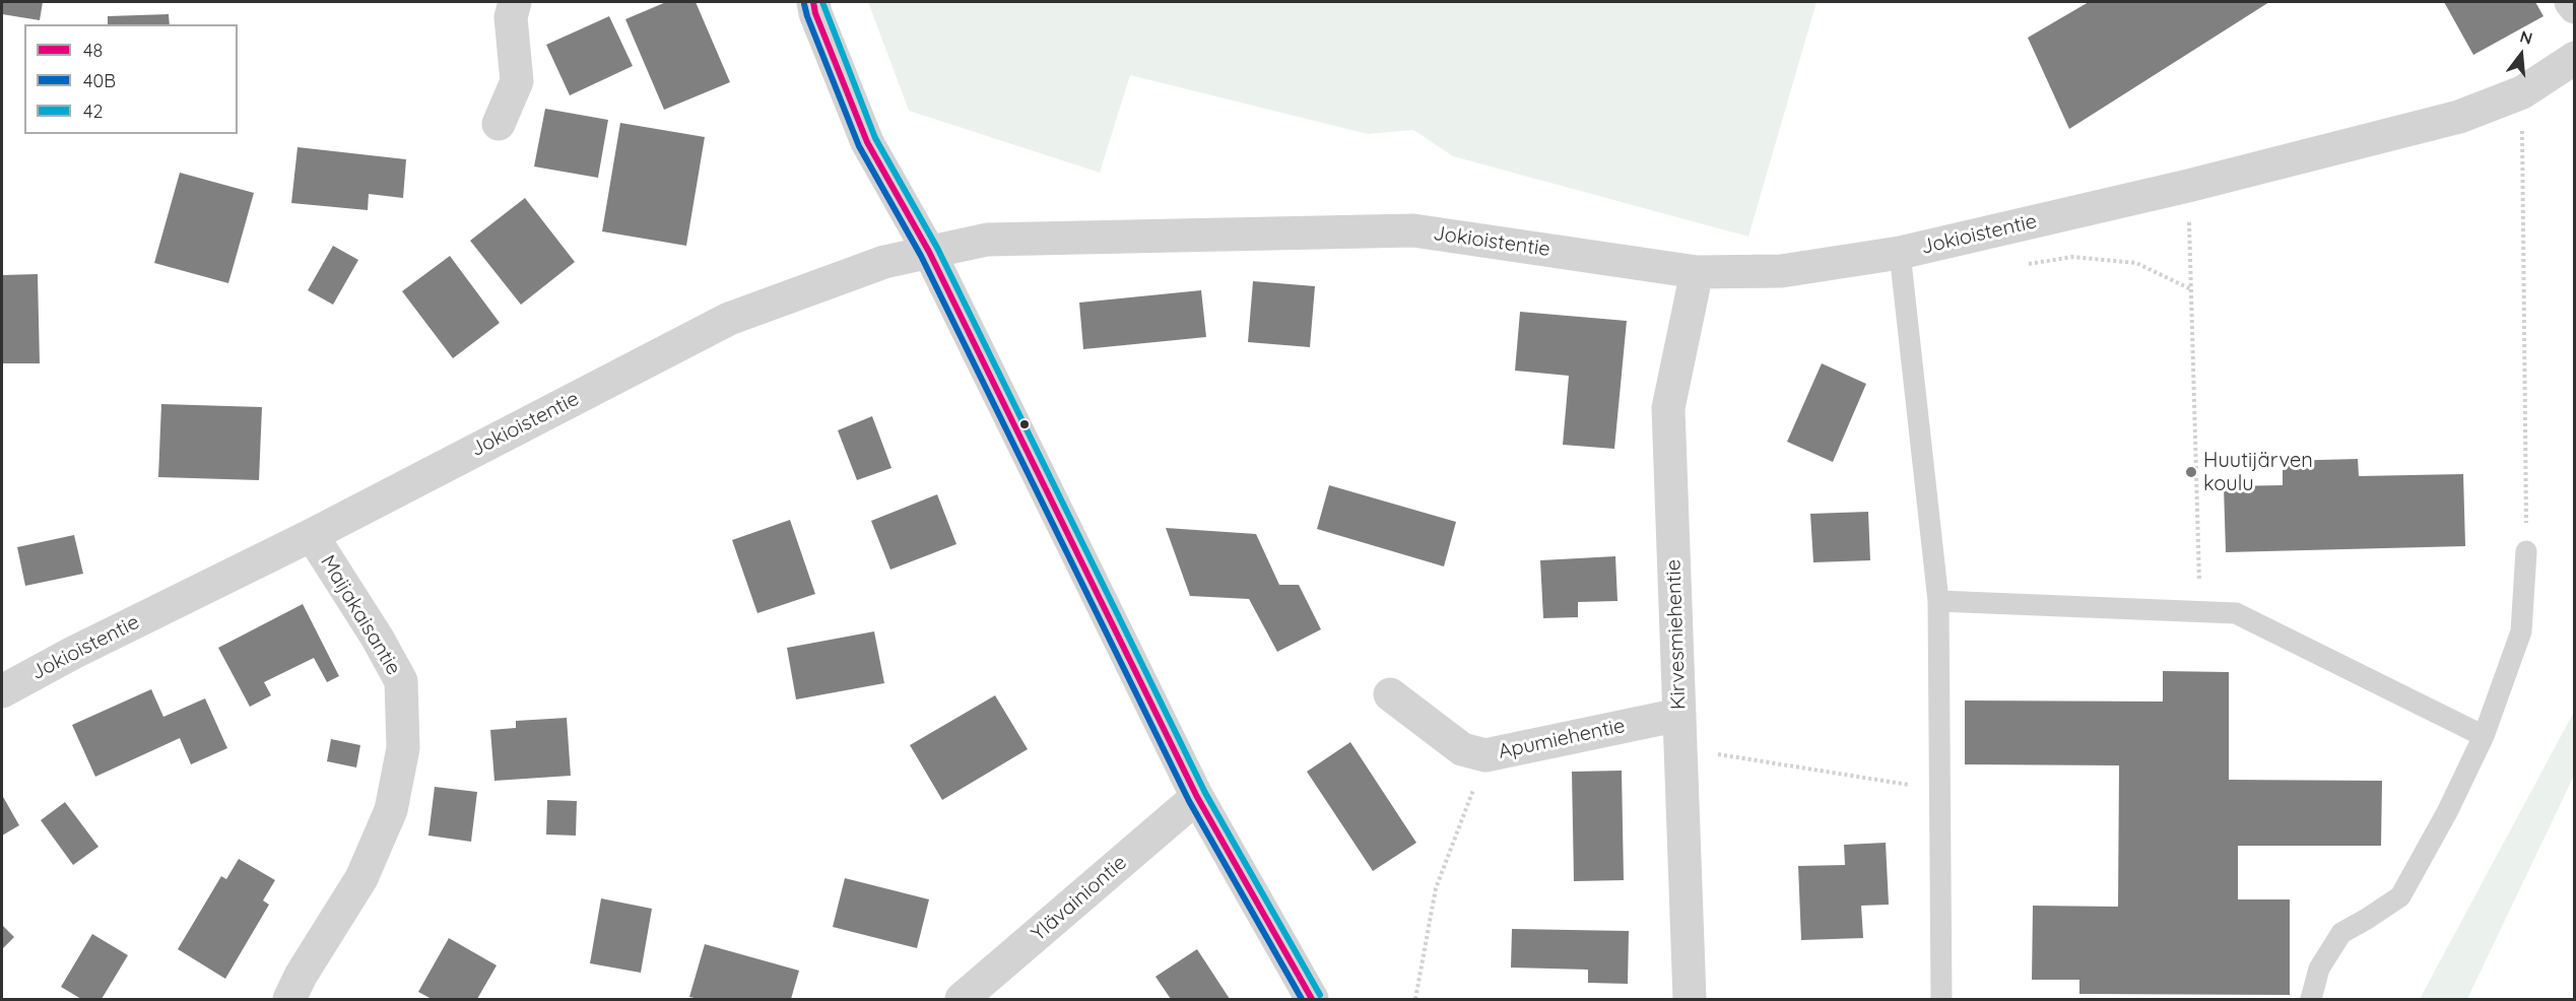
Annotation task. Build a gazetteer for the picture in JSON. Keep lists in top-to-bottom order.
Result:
{
  "streets": {
    "street": [
      "Jokioistentie",
      "Maijakaisantie",
      "Kirvesmiehentie",
      "Apumiehentie",
      "Ylävainiontie"
    ]
  },
  "crossings": [
    ["Jokioistentie", "Maijakaisantie"],
    ["Jokioistentie", "Kirvesmiehentie"],
    ["Kirvesmiehentie", "Apumiehentie"]
  ],
  "places": ["Huutijärven koulu"],
  "lines": ["transit line 48", "transit line 42", "transit line 40B"],
  "legend": ["48", "40B", "42"],
  "north": "top"
}
